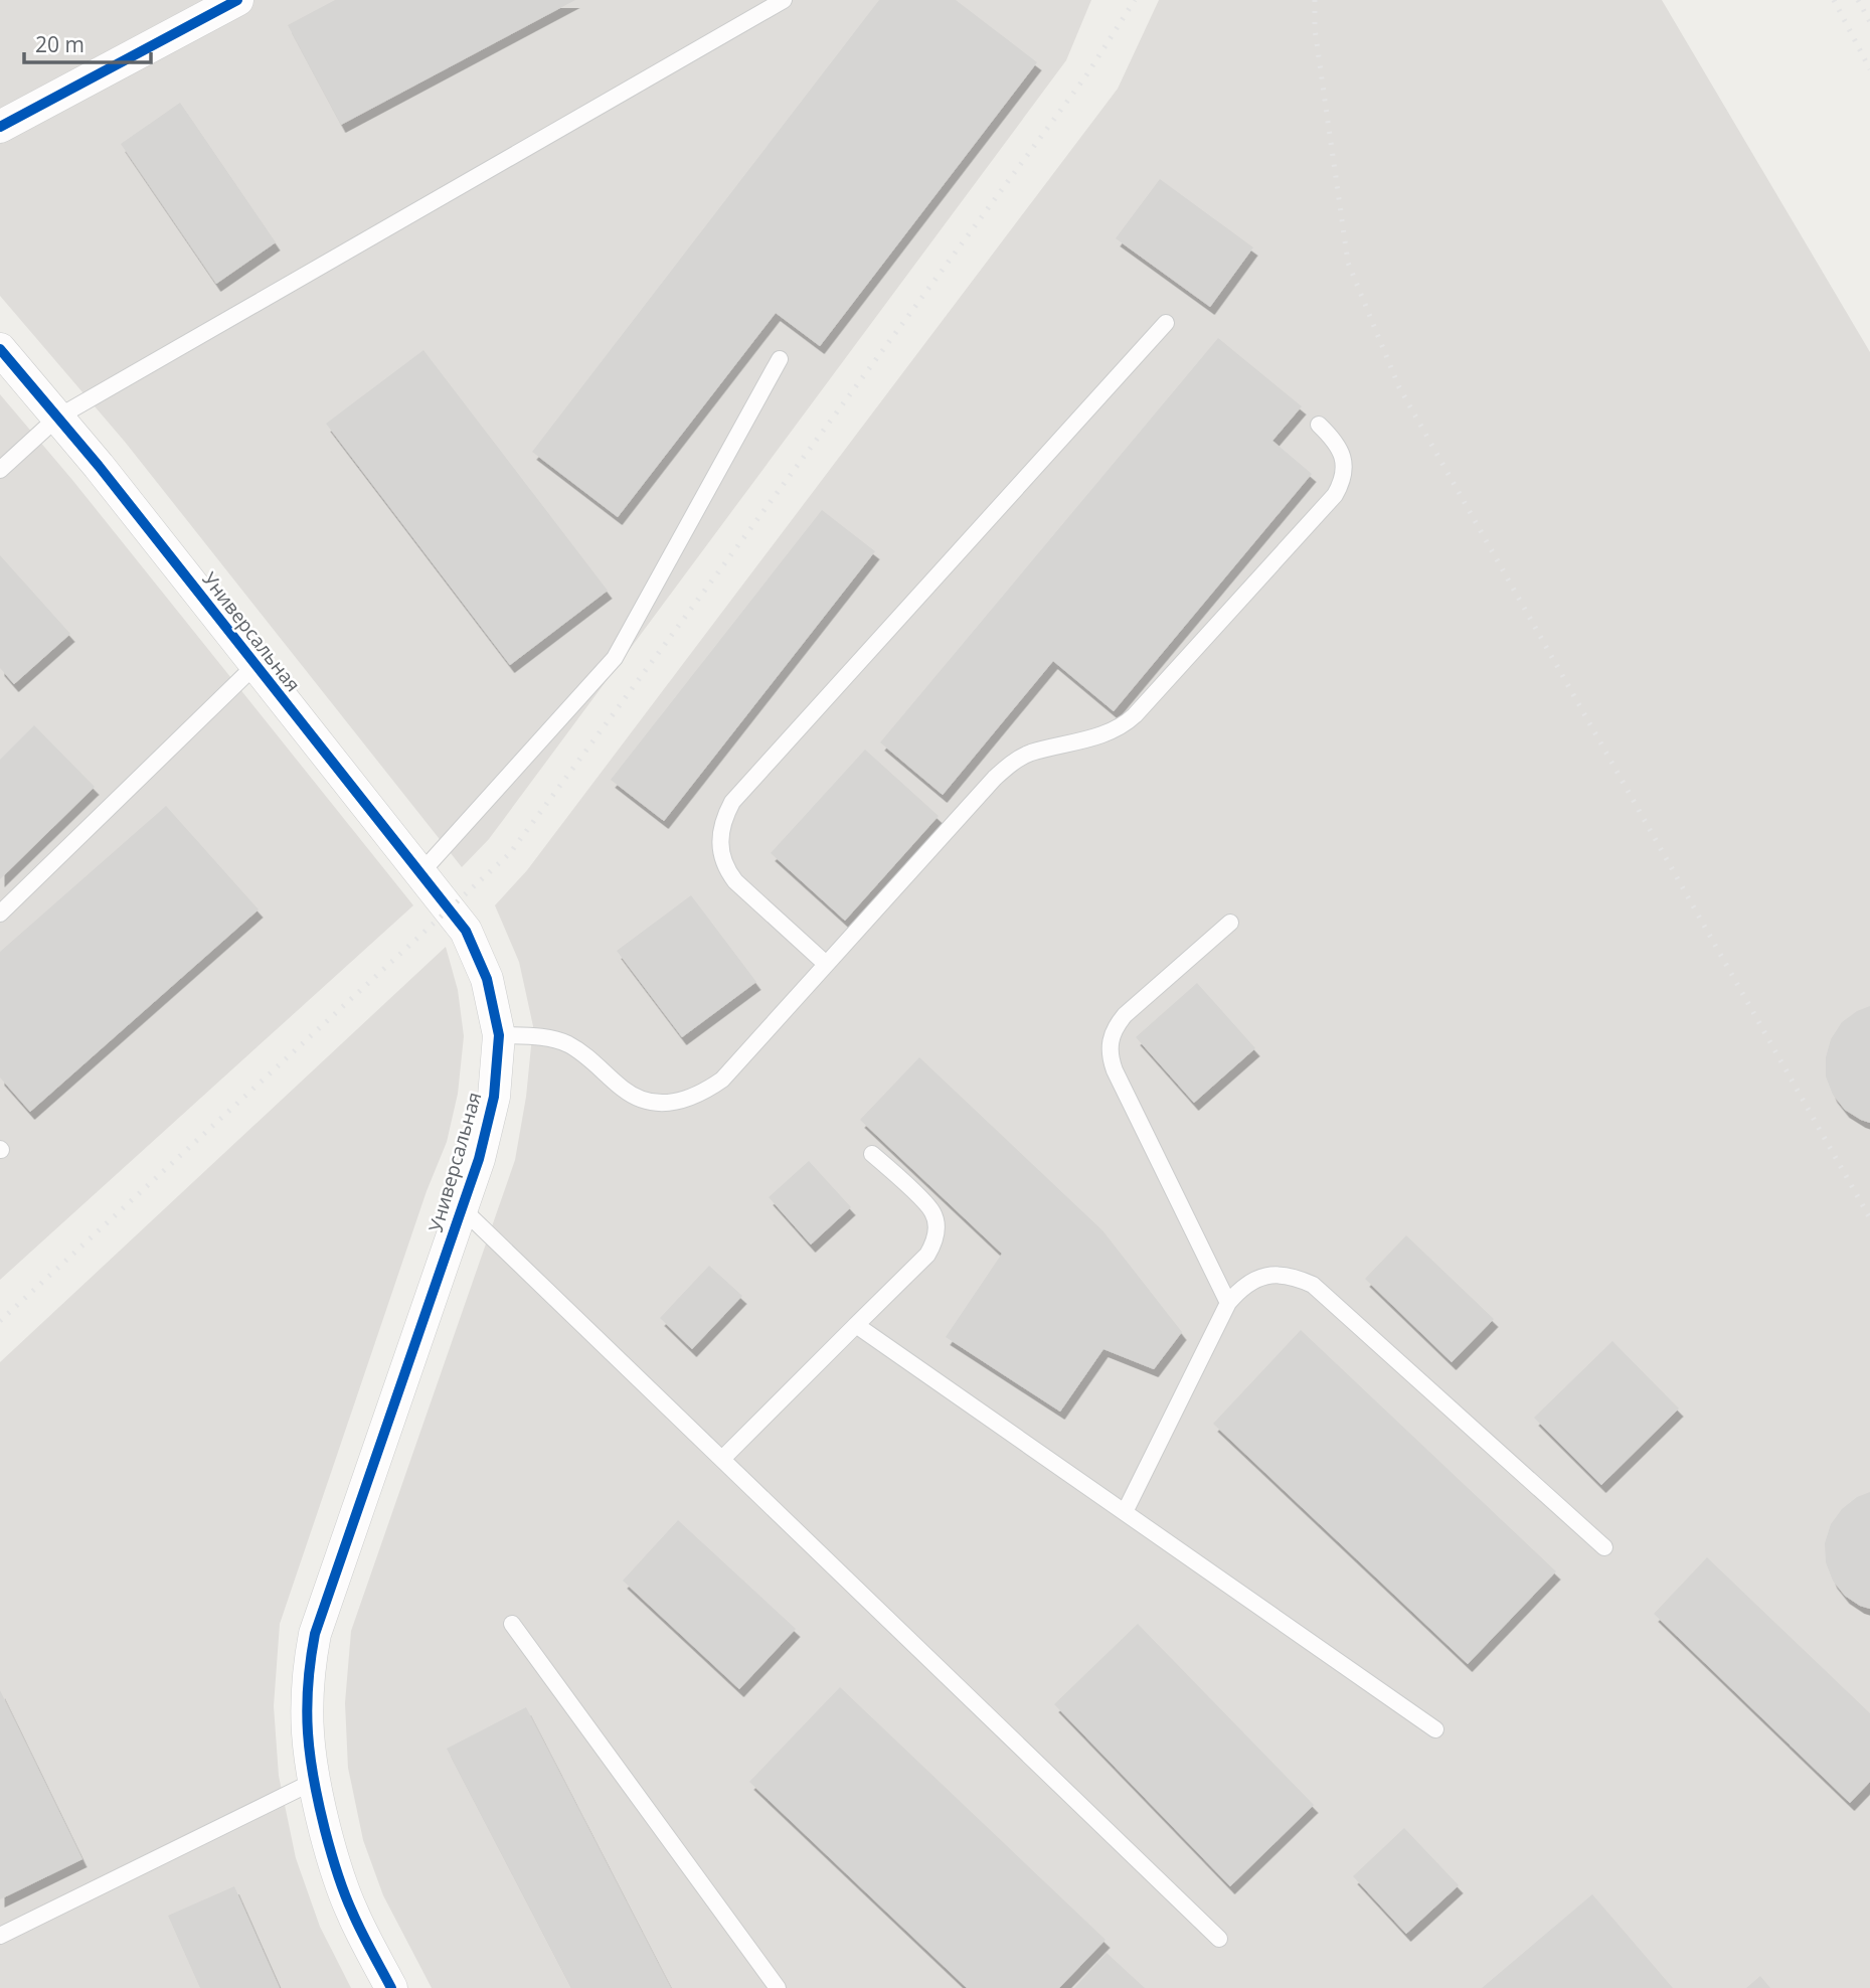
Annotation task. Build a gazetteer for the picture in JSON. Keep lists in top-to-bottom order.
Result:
{
  "streets": {
    "street": ["Универсальная"]
  },
  "scale_bar": "20 m"
}
